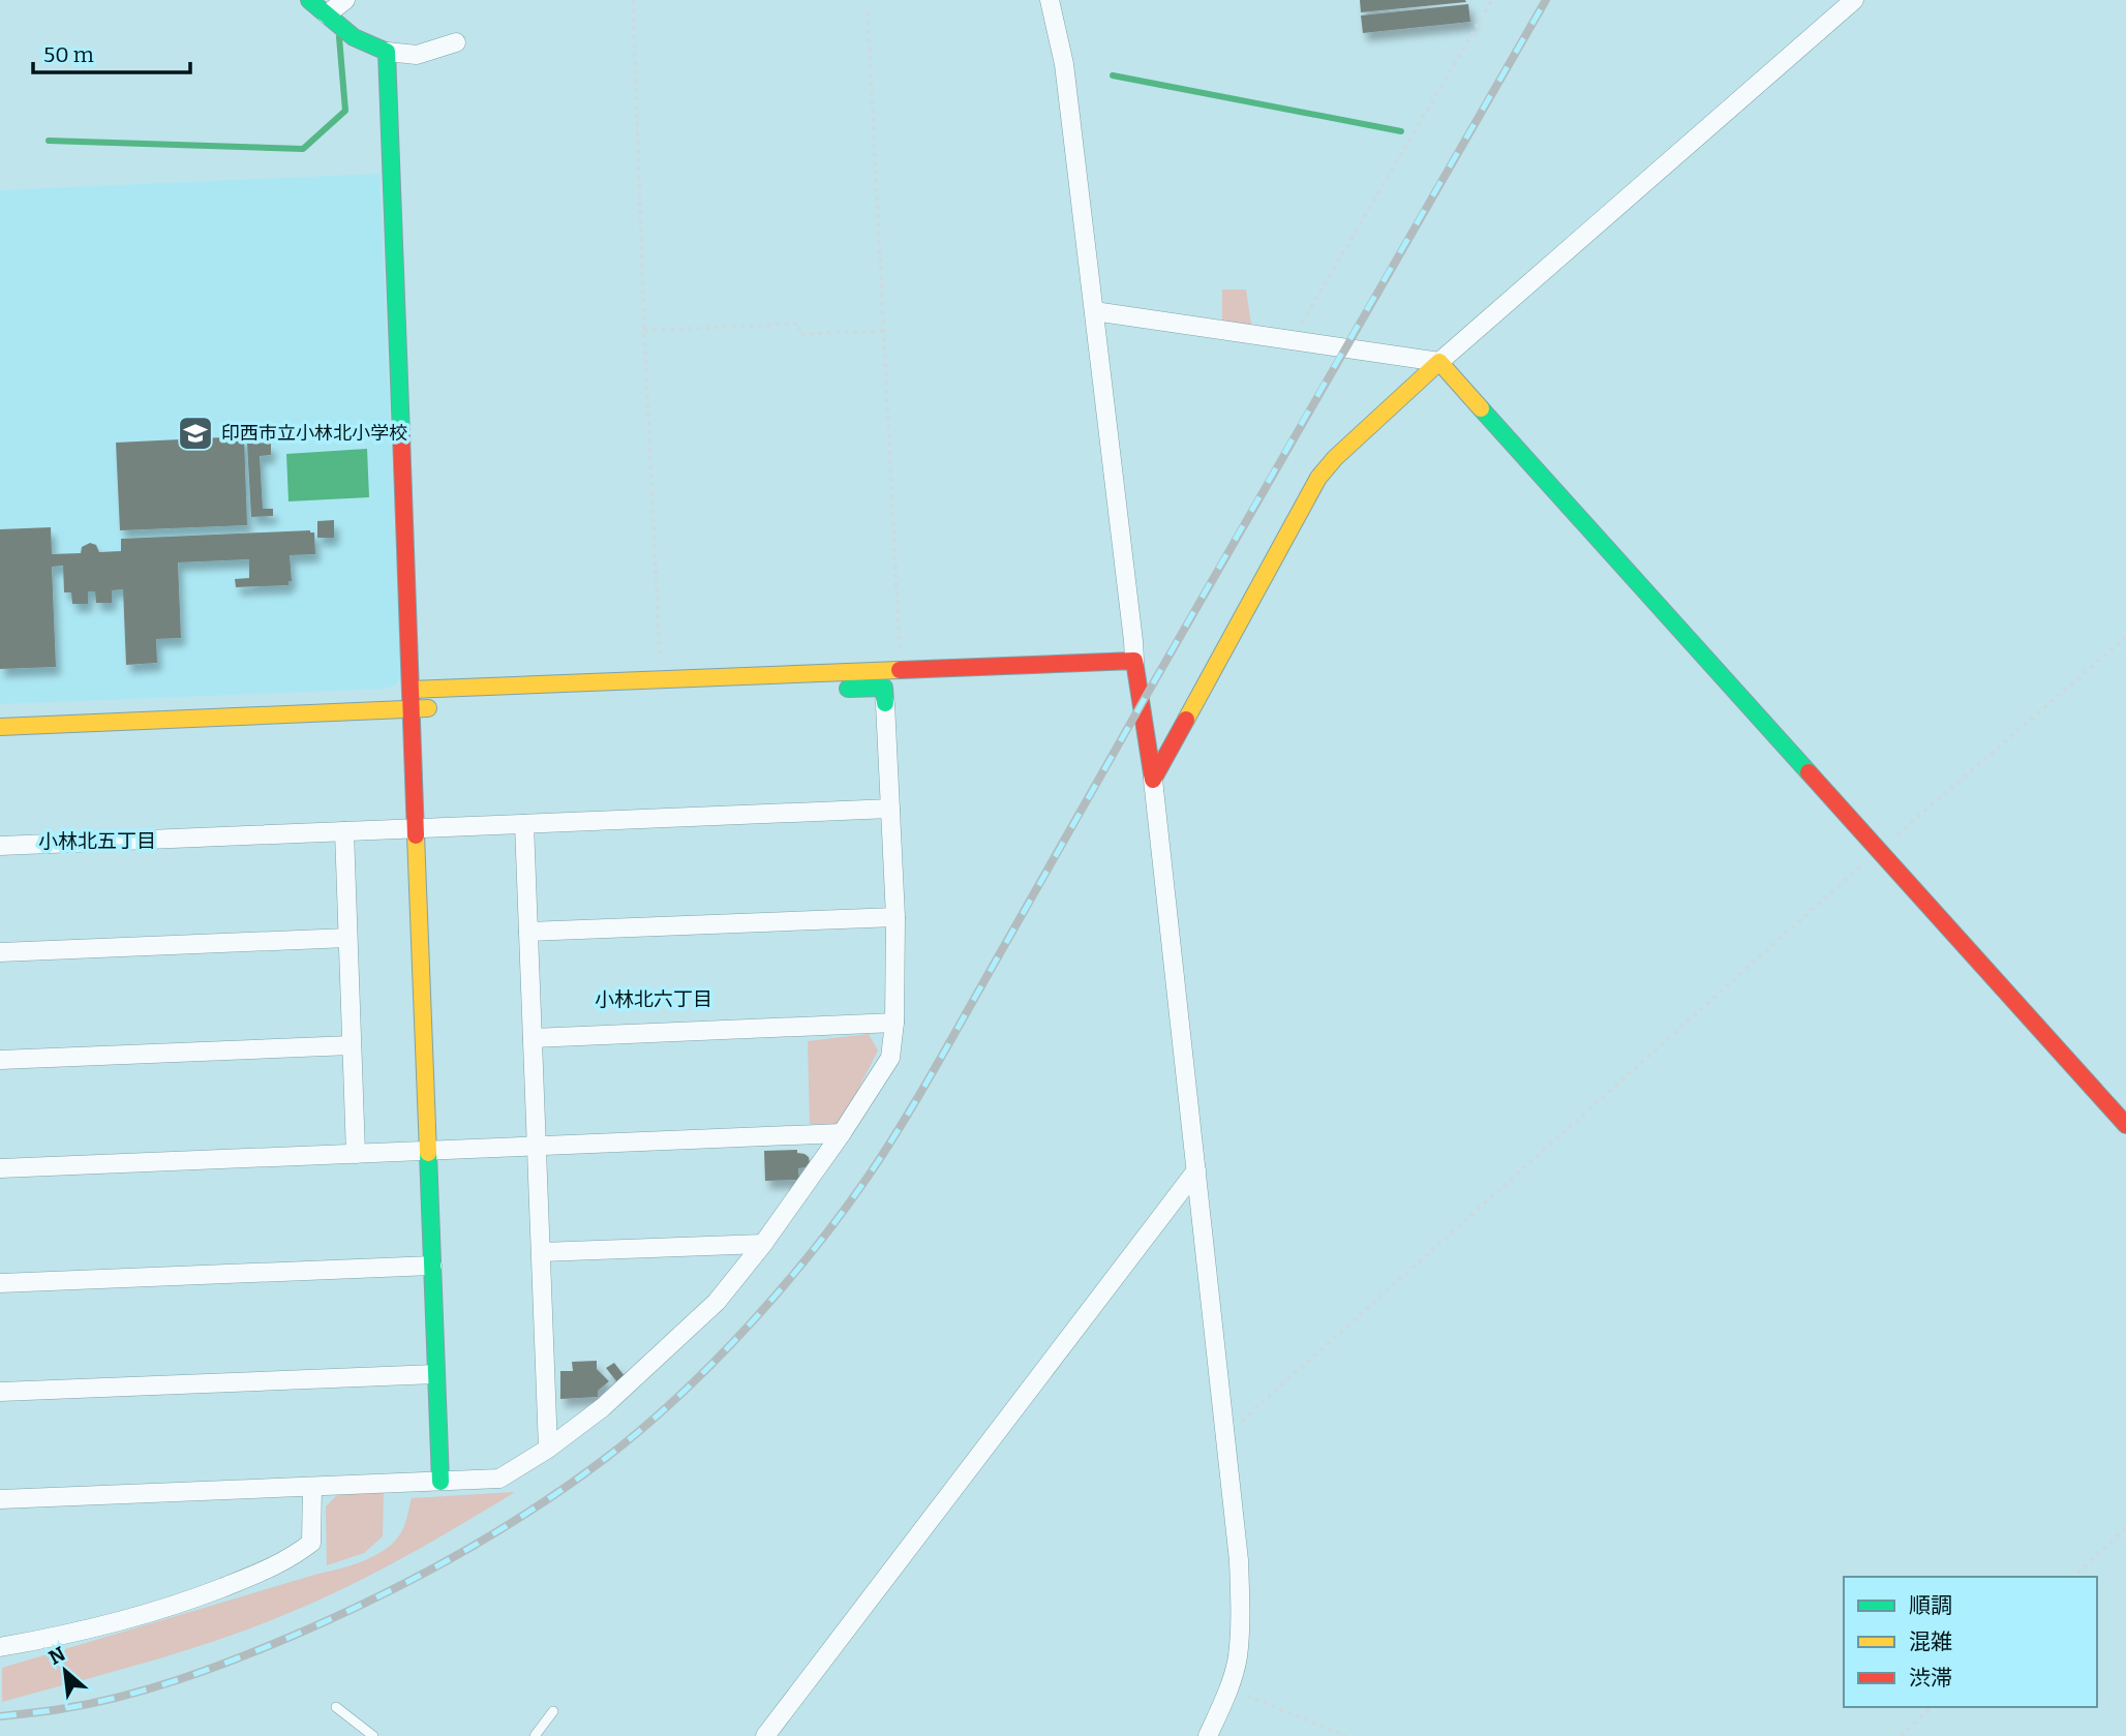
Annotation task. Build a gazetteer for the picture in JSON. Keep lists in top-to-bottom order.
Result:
{
  "districts": ["小林北五丁目", "小林北六丁目"],
  "places": {
    "school or university": ["印西市立小林北小学校"]
  },
  "legend": ["順調", "混雑", "渋滞"],
  "scale_bar": "50 m",
  "north": "top left"
}
